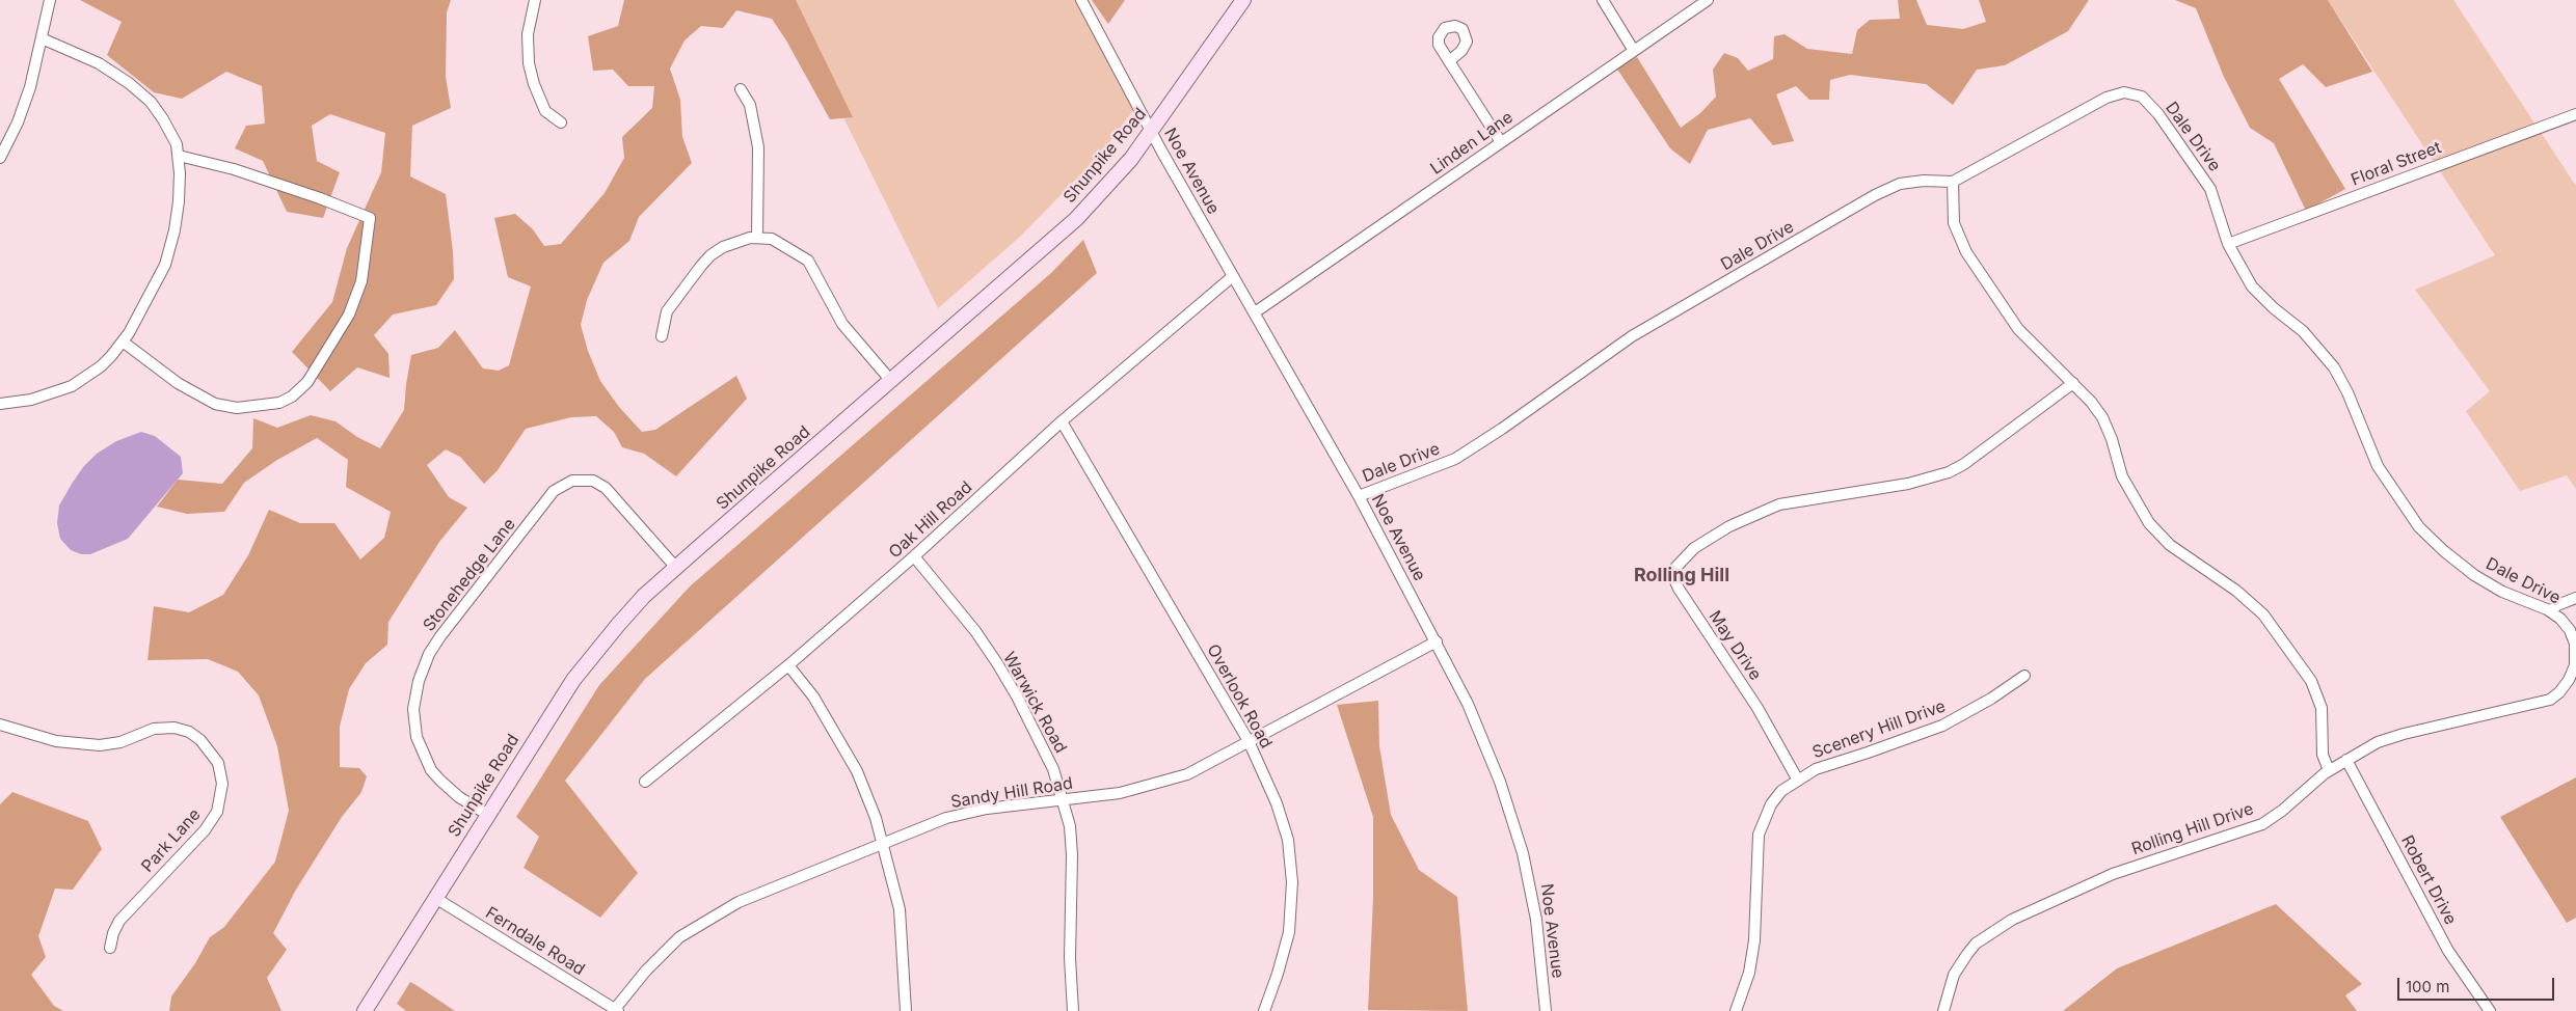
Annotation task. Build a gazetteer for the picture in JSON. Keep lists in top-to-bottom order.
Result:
{
  "streets": {
    "main road": ["Shunpike Road"],
    "street": [
      "Dale Drive",
      "Linden Lane",
      "Floral Street",
      "Noe Avenue",
      "Oak Hill Road",
      "Stonehedge Lane",
      "May Drive",
      "Overlook Road",
      "Warwick Road",
      "Scenery Hill Drive",
      "Sandy Hill Road",
      "Rolling Hill Drive",
      "Park Lane",
      "Robert Drive",
      "Ferndale Road"
    ]
  },
  "crossings": [
    ["Dale Drive", "Floral Street"],
    ["Dale Drive", "Noe Avenue"],
    ["Dale Drive", "Rolling Hill Drive"],
    ["Dale Drive", "Robert Drive"],
    ["Linden Lane", "Noe Avenue"],
    ["Shunpike Road", "Noe Avenue"],
    ["Shunpike Road", "Stonehedge Lane"],
    ["Shunpike Road", "Ferndale Road"],
    ["Noe Avenue", "Oak Hill Road"],
    ["Noe Avenue", "Sandy Hill Road"],
    ["Oak Hill Road", "Overlook Road"],
    ["Oak Hill Road", "Warwick Road"],
    ["May Drive", "Scenery Hill Drive"],
    ["Overlook Road", "Sandy Hill Road"],
    ["Warwick Road", "Sandy Hill Road"],
    ["Sandy Hill Road", "Ferndale Road"]
  ],
  "districts": ["Rolling Hill"],
  "scale_bar": "100 m"
}
